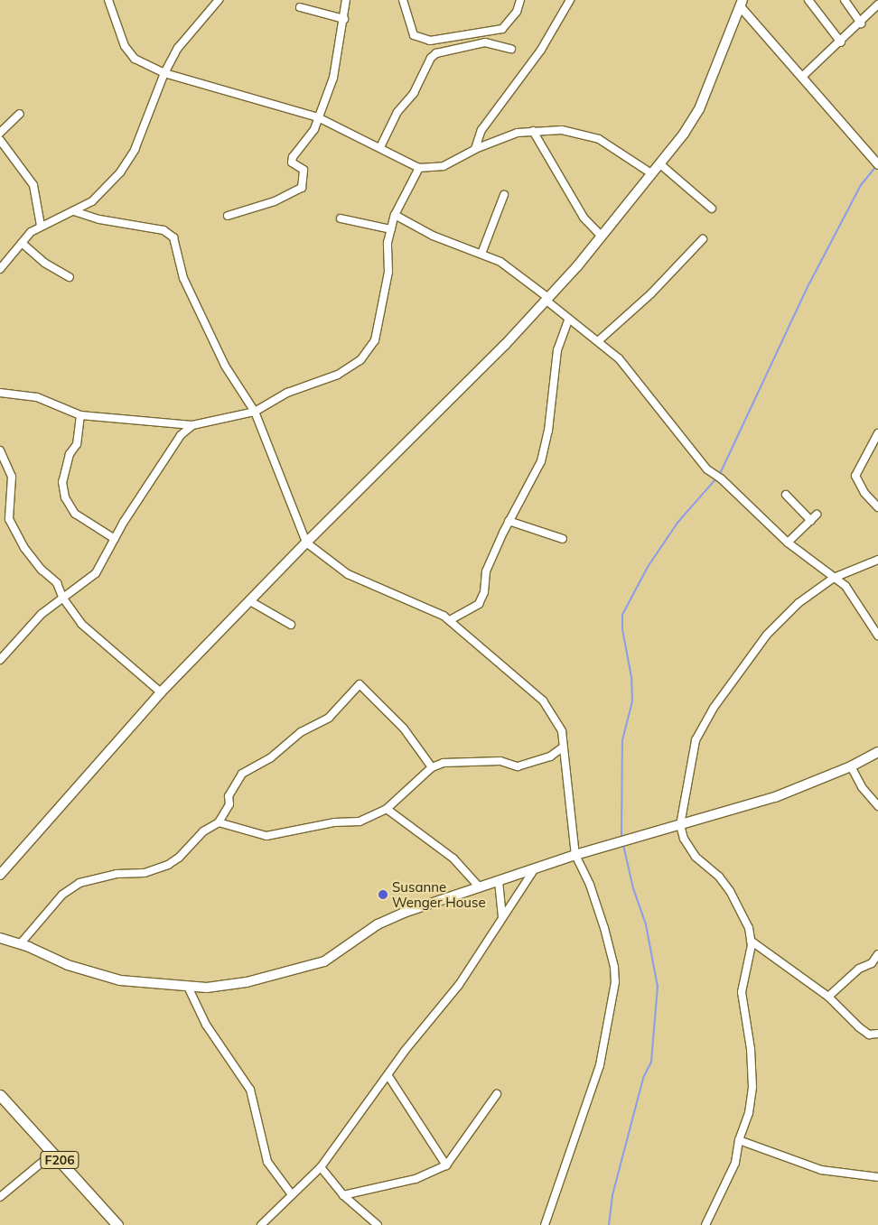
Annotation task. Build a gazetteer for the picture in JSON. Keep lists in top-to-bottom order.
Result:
{
  "streets": {
    "main road": ["F206"]
  },
  "places": ["Susanne Wenger House"]
}
